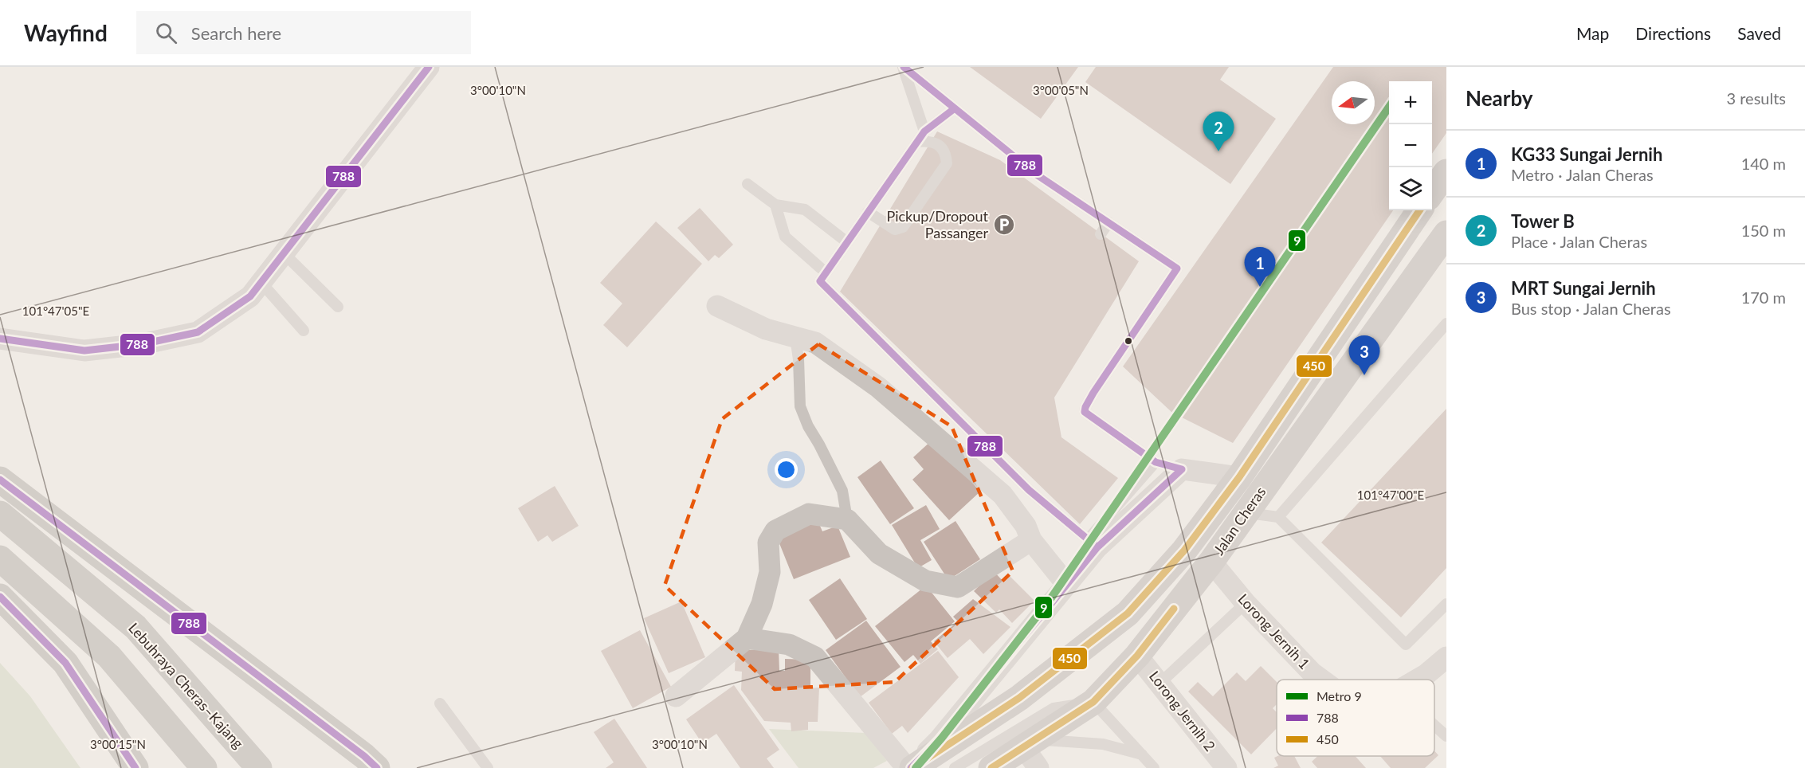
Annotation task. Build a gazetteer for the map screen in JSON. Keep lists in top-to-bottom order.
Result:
{
  "streets": {
    "highway": ["Lebuhraya Cheras–Kajang"],
    "main road": ["Jalan Cheras"],
    "street": ["Lorong Jernih 1", "Lorong Jernih 2"]
  },
  "crossings": [
    ["Jalan Cheras", "Lorong Jernih 1"],
    ["Jalan Cheras", "Lorong Jernih 2"]
  ],
  "places": {
    "parking": ["Pickup/Dropout Passanger"]
  },
  "lines": ["transit line 788", "metro line 9", "transit line 450"],
  "legend": ["Metro 9", "788", "450"],
  "north": "left",
  "page": {
    "header": "Wayfind",
    "search": "Search here",
    "nav": ["Map", "Directions", "Saved"],
    "heading": ["Nearby", "3 results"],
    "map_buttons": ["+", "−"],
    "pins": ["2", "1", "3"],
    "list": [
      {
        "mark": "1",
        "name": "KG33 Sungai Jernih",
        "note": "Metro · Jalan Cheras",
        "value": "140 m"
      },
      {
        "mark": "2",
        "name": "Tower B",
        "note": "Place · Jalan Cheras",
        "value": "150 m"
      },
      {
        "mark": "3",
        "name": "MRT Sungai Jernih",
        "note": "Bus stop · Jalan Cheras",
        "value": "170 m"
      }
    ]
  },
  "coordinates": [
    "3°00'10\"N",
    "3°00'05\"N",
    "101°47'05\"E",
    "101°47'00\"E",
    "3°00'15\"N"
  ]
}
